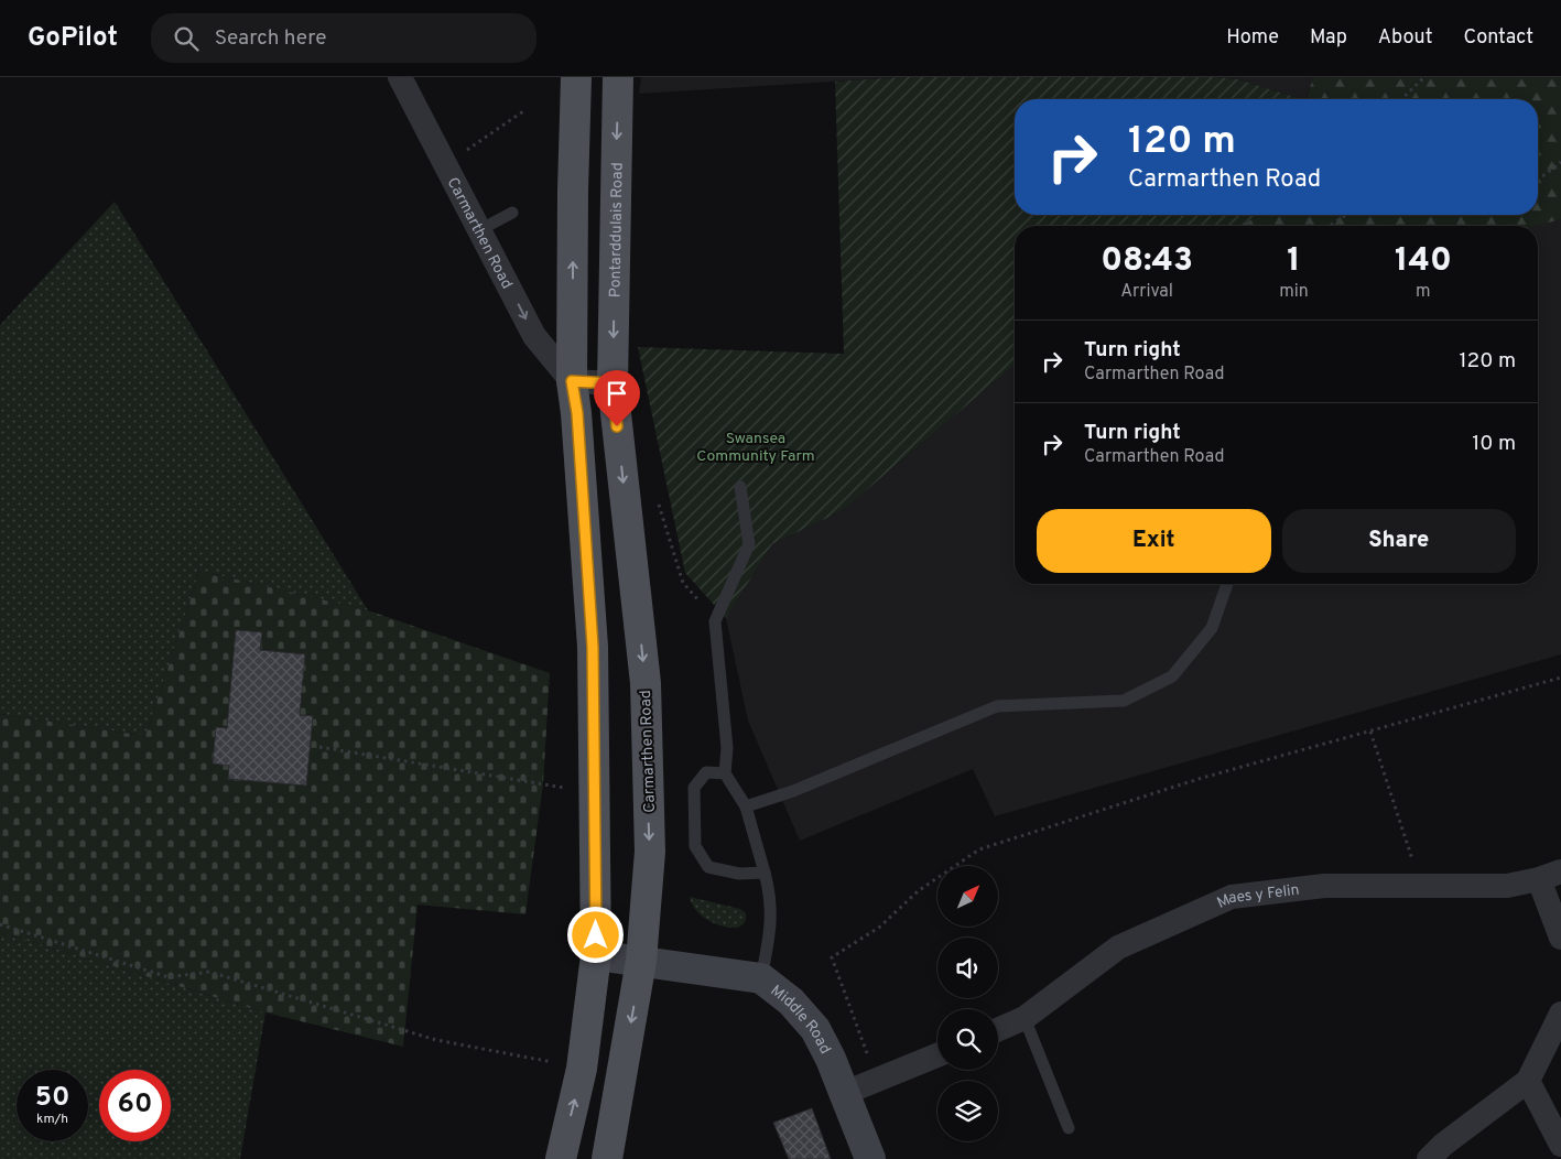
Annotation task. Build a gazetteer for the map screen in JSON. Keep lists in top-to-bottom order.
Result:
{
  "streets": {
    "main road": ["Pontarddulais Road", "Carmarthen Road"],
    "street": ["Maes y Felin", "Middle Road"]
  },
  "crossings": [
    ["Pontarddulais Road", "Carmarthen Road"],
    ["Carmarthen Road", "Middle Road"]
  ],
  "one_way": ["Carmarthen Road"],
  "parks": ["Swansea Community Farm"],
  "north": "top right",
  "page": {
    "header": "GoPilot",
    "search": "Search here",
    "nav": [
      "Home",
      "Map",
      "About",
      "Contact"
    ],
    "turn": ["120 m", "Carmarthen Road"],
    "eta": [
      "08:43",
      "Arrival",
      "1",
      "min",
      "140",
      "m"
    ],
    "list": [
      {
        "name": "Turn right",
        "note": "Carmarthen Road",
        "value": "120 m"
      },
      {
        "name": "Turn right",
        "note": "Carmarthen Road",
        "value": "10 m"
      }
    ],
    "buttons": ["Exit", "Share"],
    "speed": "50 km/h",
    "limit": "60"
  }
}
